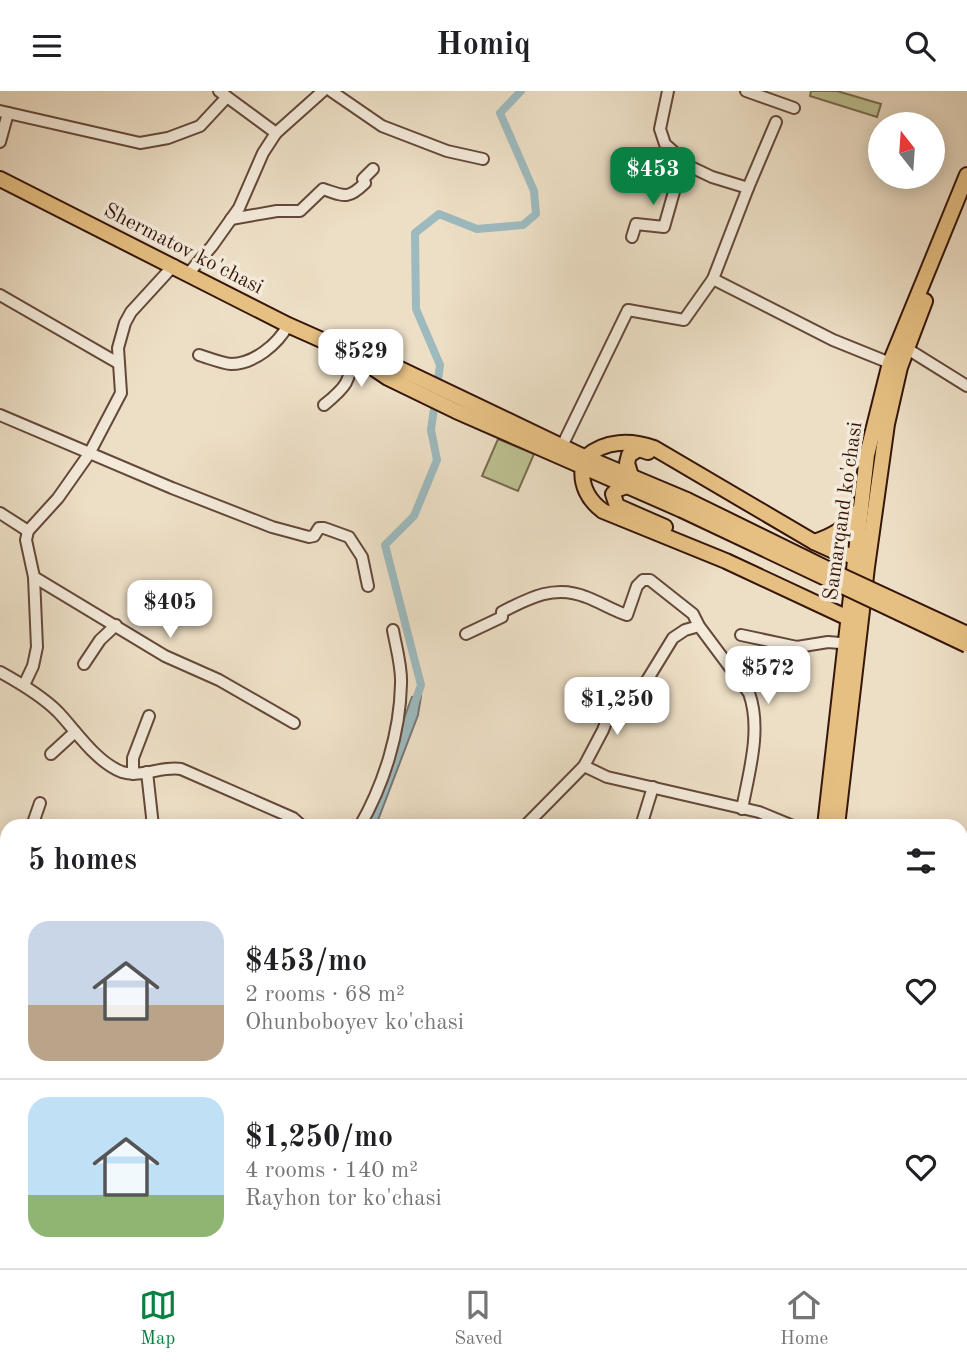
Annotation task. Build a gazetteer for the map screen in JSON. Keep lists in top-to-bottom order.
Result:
{
  "streets": {
    "main road": ["Shermatov ko'chasi", "Samarqand ko'chasi"]
  },
  "north": "top",
  "page": {
    "header": "Homiq",
    "price": [
      "$453",
      "$529",
      "$405",
      "$572",
      "$1,250"
    ],
    "heading": "5 homes",
    "list": [
      {
        "name": "$453/mo",
        "note": "2 rooms · 68 m² · Ohunboboyev ko'chasi"
      },
      {
        "name": "$1,250/mo",
        "note": "4 rooms · 140 m² · Rayhon tor ko'chasi"
      }
    ],
    "tabs": ["Map", "Saved", "Home"]
  }
}
